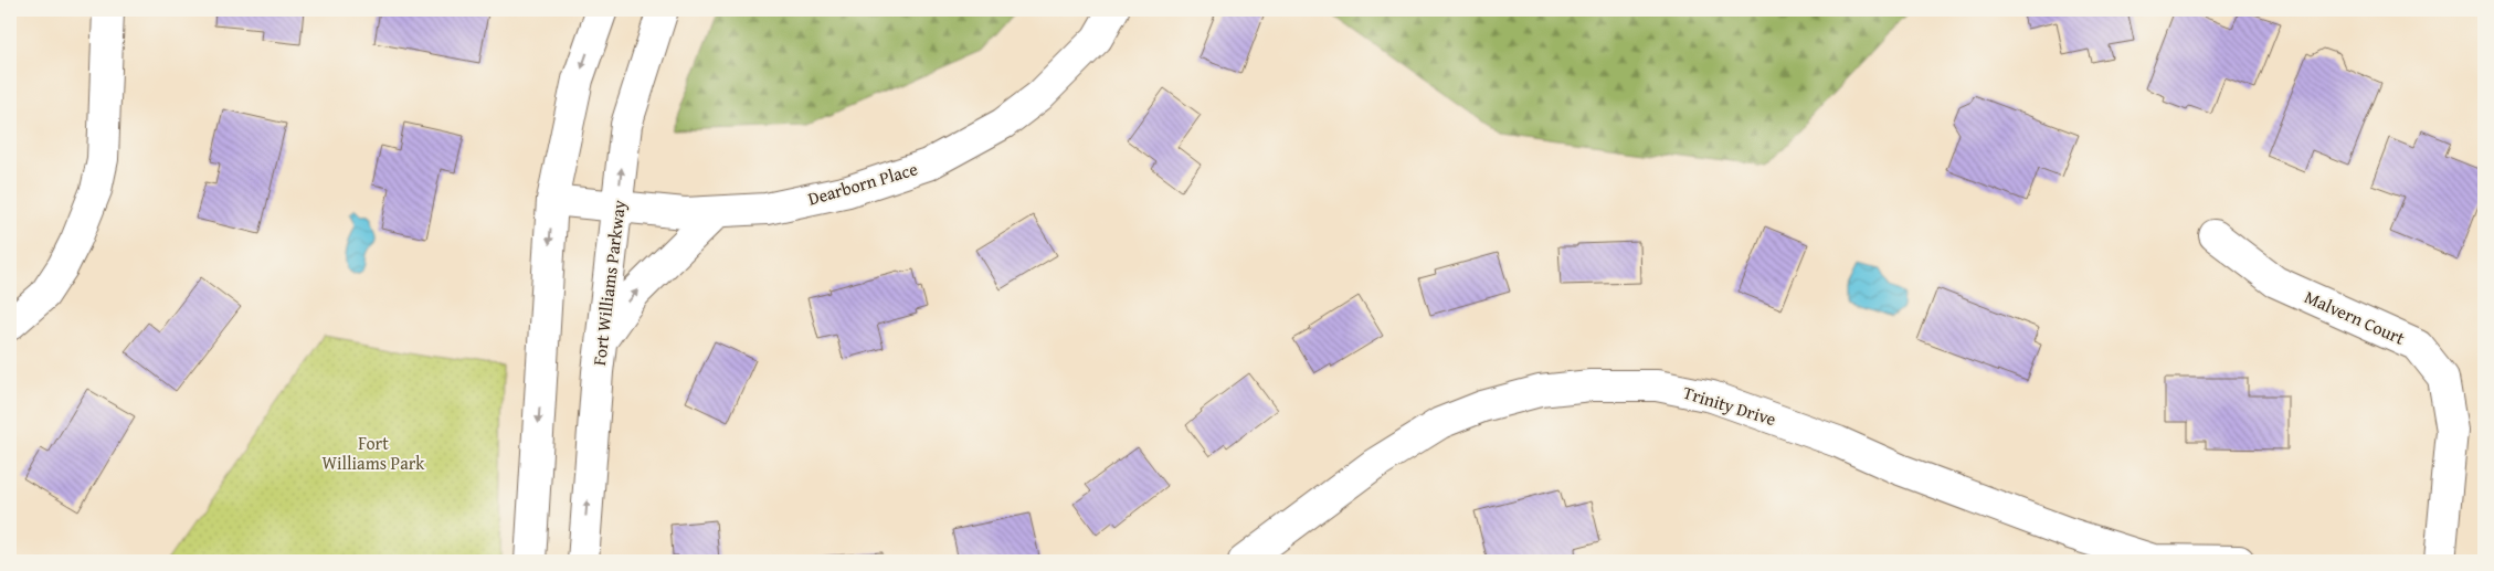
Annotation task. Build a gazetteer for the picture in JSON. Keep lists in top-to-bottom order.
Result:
{
  "streets": {
    "street": [
      "Dearborn Place",
      "Fort Williams Parkway",
      "Malvern Court",
      "Trinity Drive"
    ]
  },
  "crossings": [
    ["Dearborn Place", "Fort Williams Parkway"]
  ],
  "parks": ["Fort Williams Park"]
}
